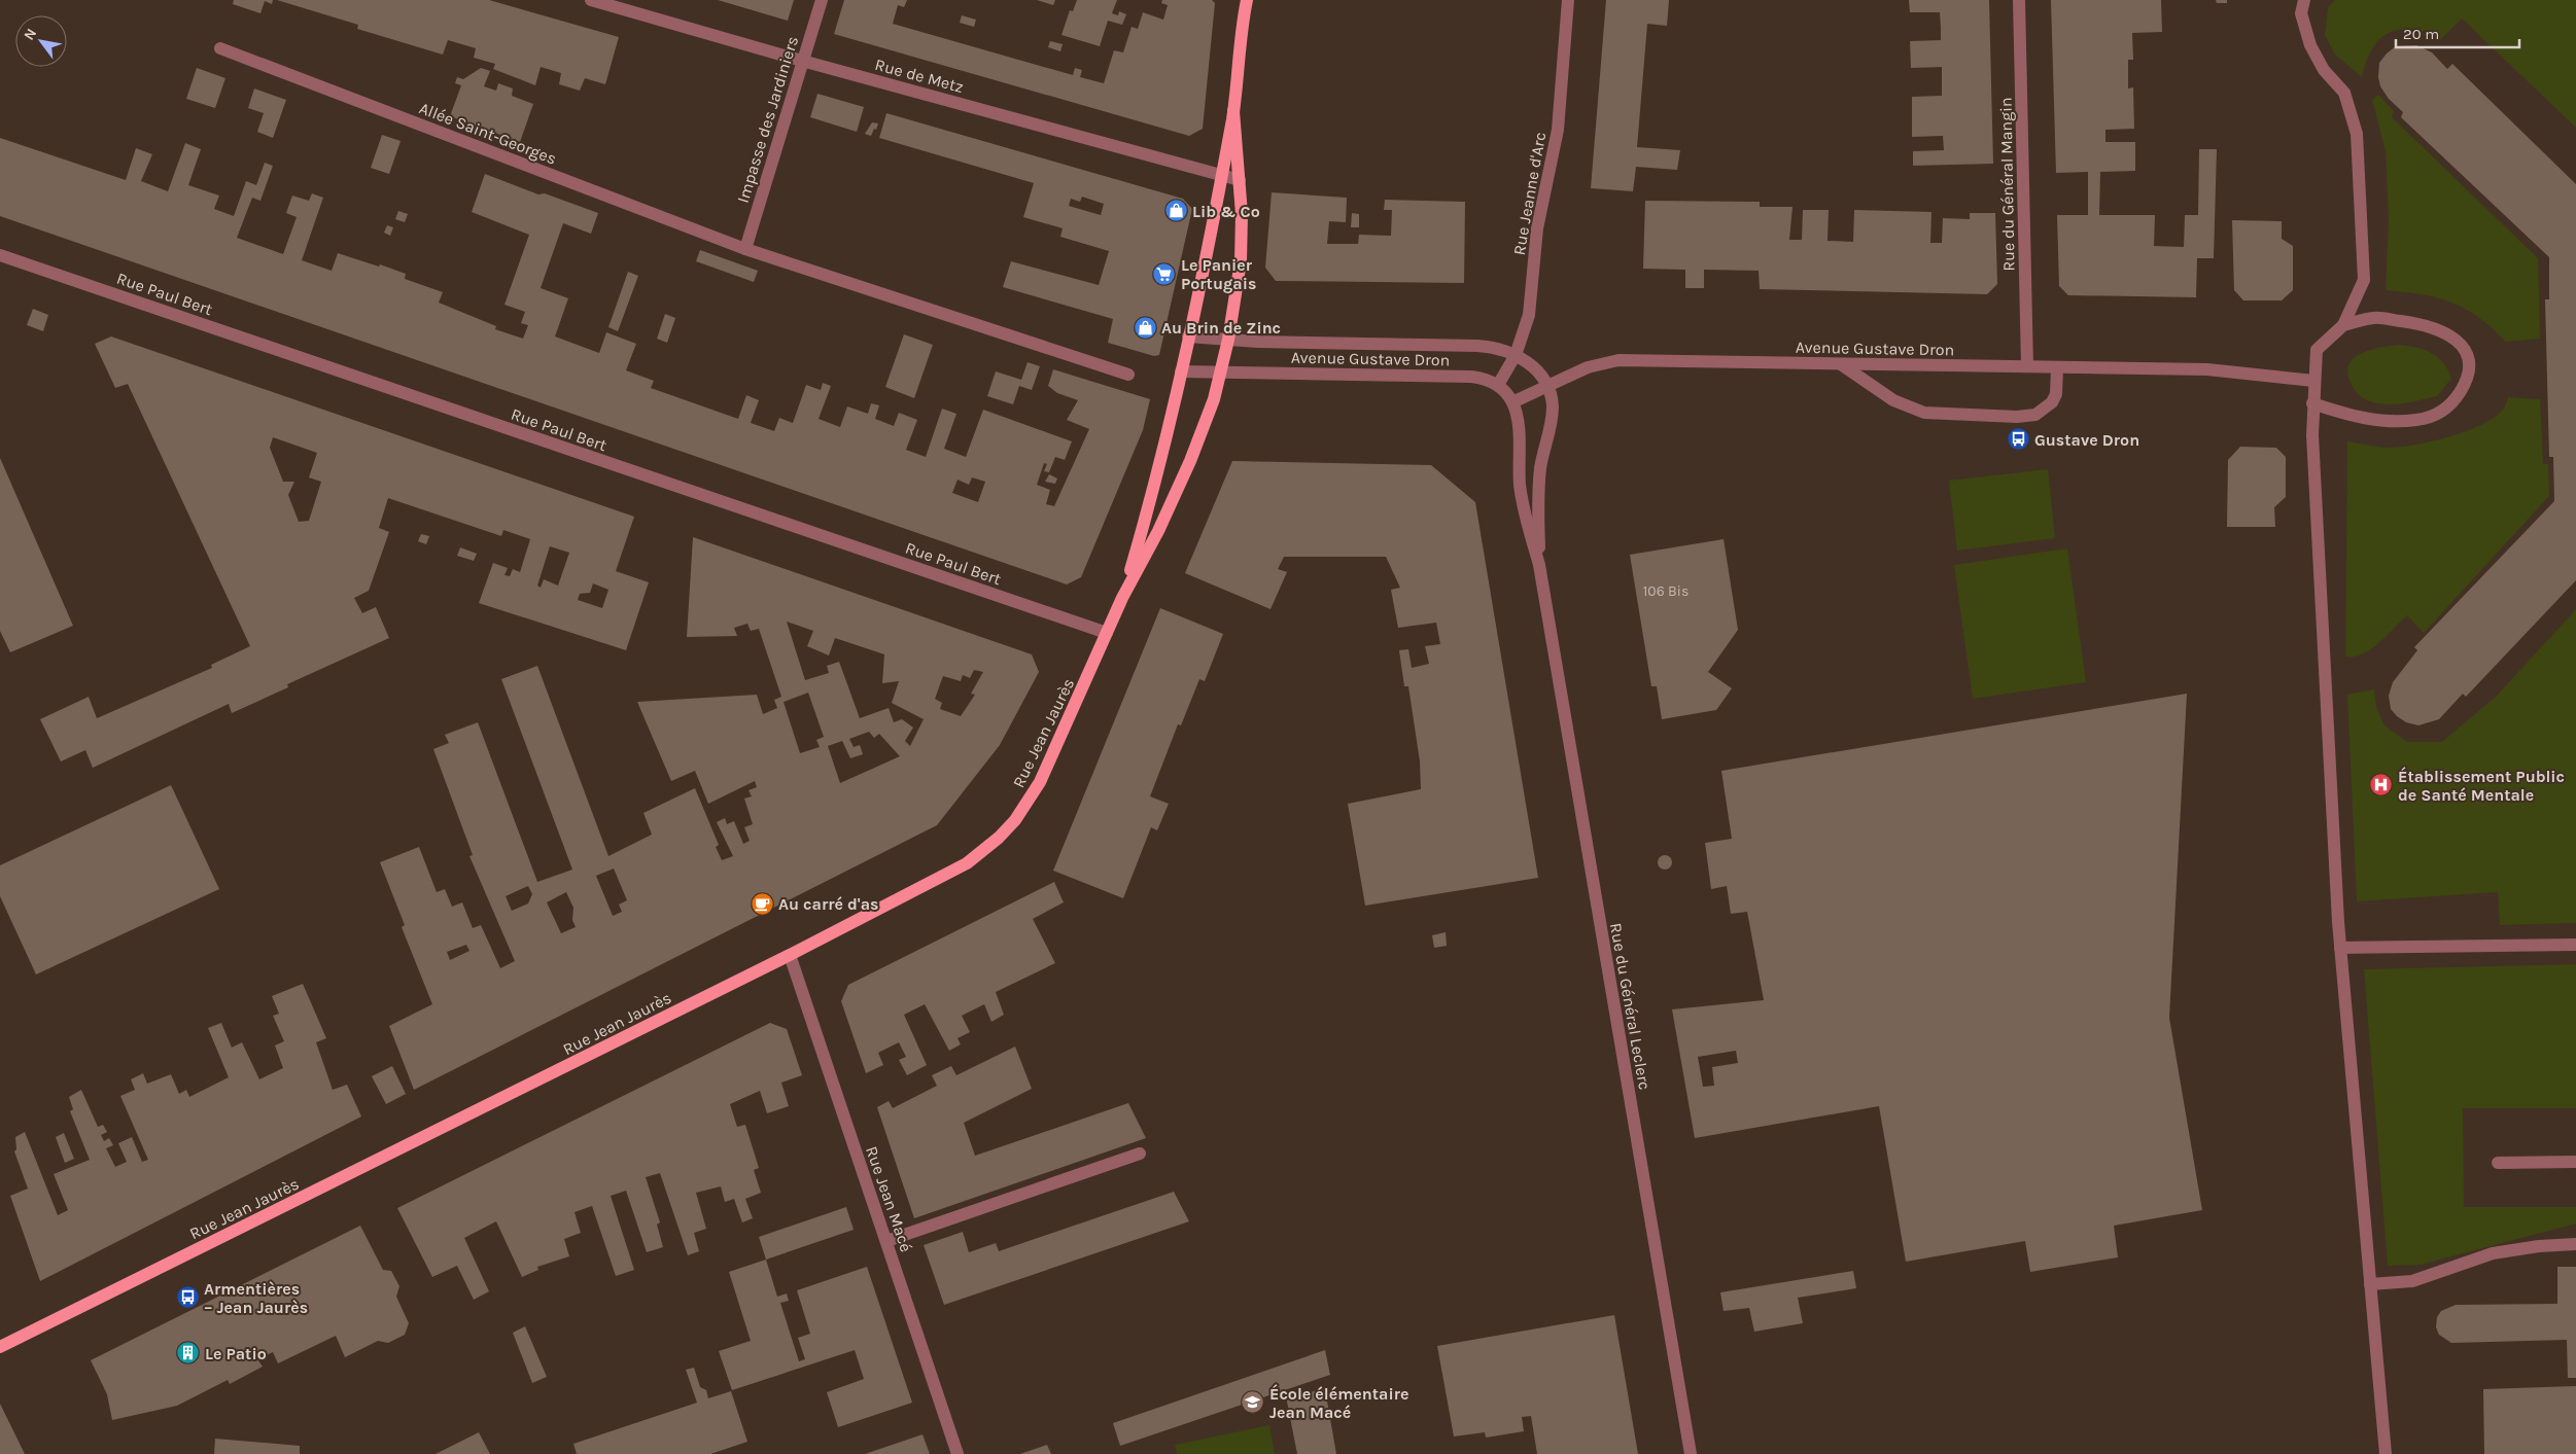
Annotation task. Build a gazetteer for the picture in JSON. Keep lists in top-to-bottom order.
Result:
{
  "streets": {
    "main road": ["Rue Jean Jaurès"],
    "street": [
      "Rue de Metz",
      "Impasse des Jardiniers",
      "Allée Saint-Georges",
      "Rue du Général Mangin",
      "Rue Jeanne d'Arc",
      "Rue Paul Bert",
      "Avenue Gustave Dron",
      "Rue du Général Leclerc",
      "Rue Jean Macé"
    ]
  },
  "crossings": [
    ["Rue de Metz", "Impasse des Jardiniers"],
    ["Rue de Metz", "Rue Jean Jaurès"],
    ["Impasse des Jardiniers", "Allée Saint-Georges"],
    ["Rue du Général Mangin", "Avenue Gustave Dron"],
    ["Rue Jeanne d'Arc", "Avenue Gustave Dron"],
    ["Rue Paul Bert", "Rue Jean Jaurès"],
    ["Avenue Gustave Dron", "Rue Jean Jaurès"],
    ["Avenue Gustave Dron", "Rue du Général Leclerc"],
    ["Rue Jean Jaurès", "Rue Jean Macé"]
  ],
  "places": {
    "shop": ["Lib & Co", "Au Brin de Zinc"],
    "supermarket": ["Le Panier Portugais"],
    "bus stop": ["Gustave Dron", "Armentières – Jean Jaurès"],
    "hospital": ["Établissement Public de Santé Mentale"],
    "cafe": ["Au carré d'as"],
    "building": ["Le Patio"],
    "school or university": ["École élémentaire Jean Macé"]
  },
  "house_numbers": ["106 Bis"],
  "scale_bar": "20 m",
  "north": "top left"
}
